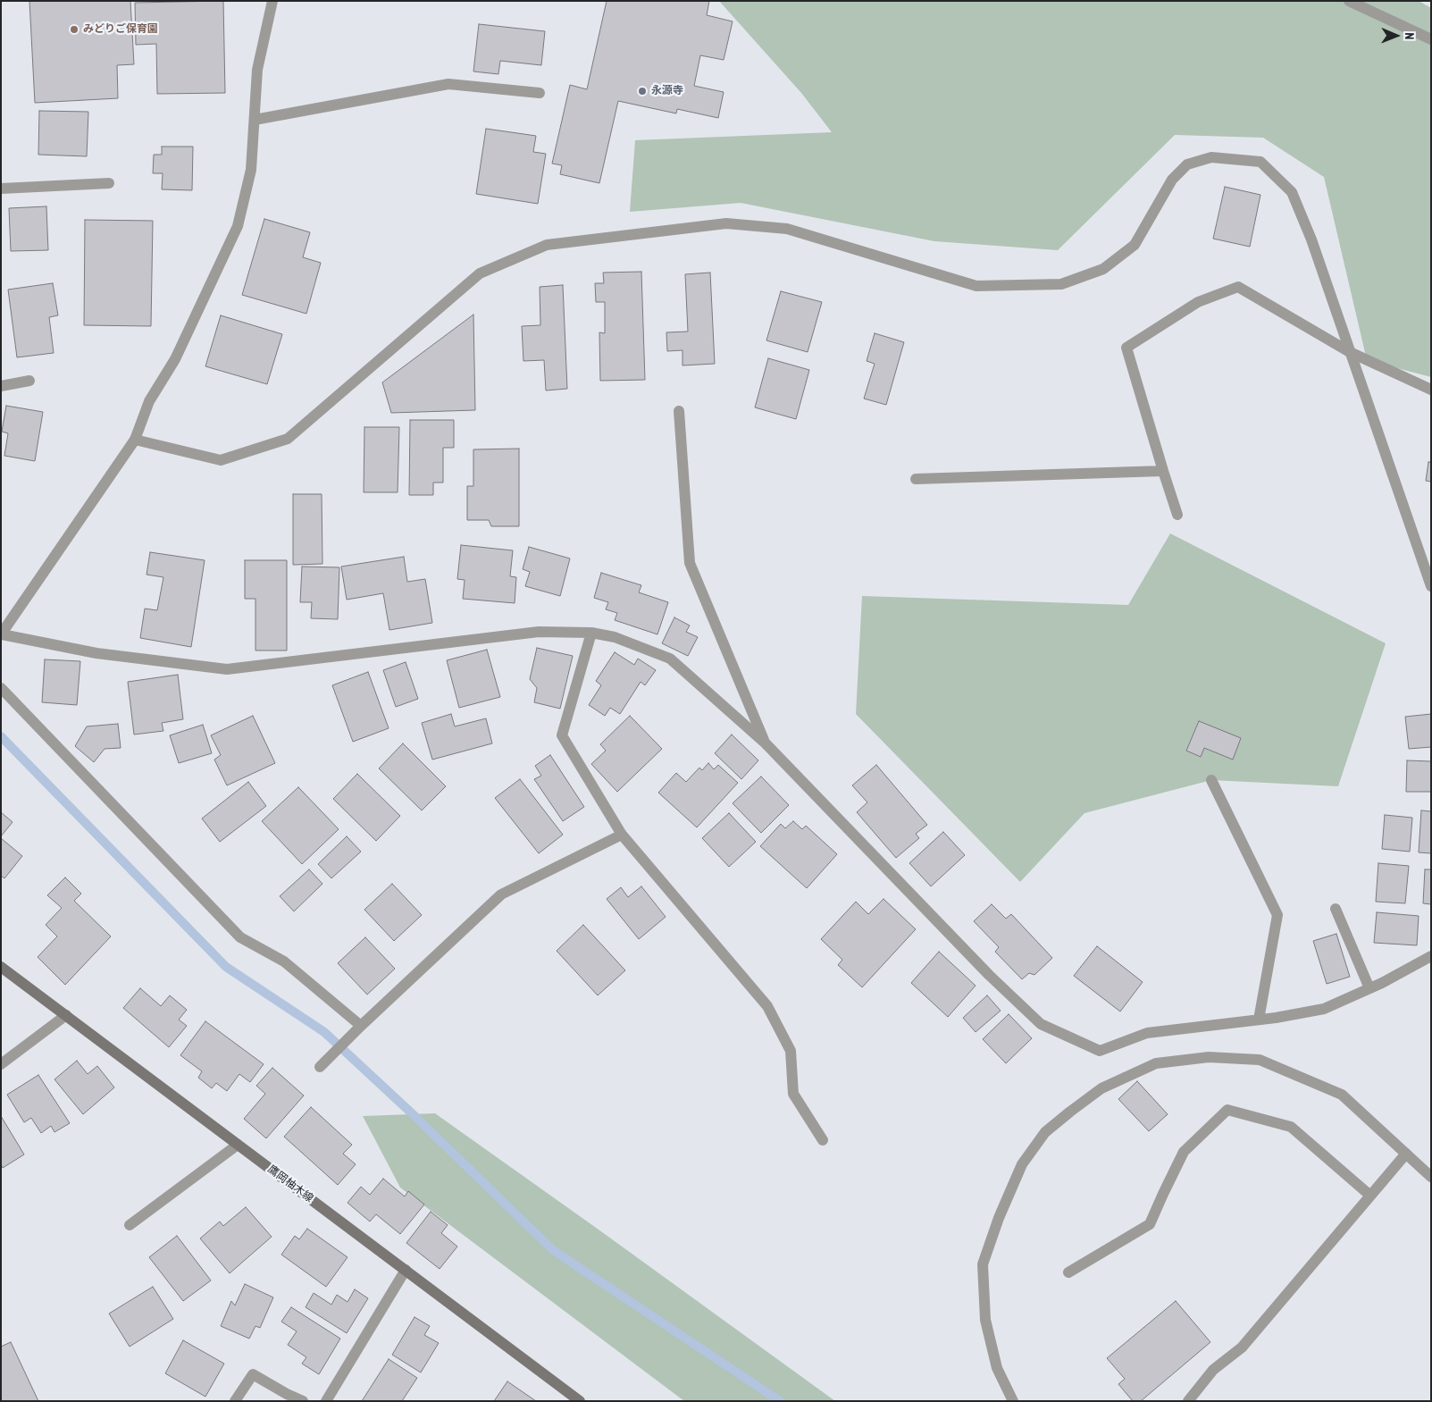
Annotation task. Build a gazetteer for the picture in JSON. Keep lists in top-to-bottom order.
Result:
{
  "streets": {
    "main road": ["鷹岡柚木線"]
  },
  "places": ["みどりご保育園", "永源寺"],
  "north": "right"
}
